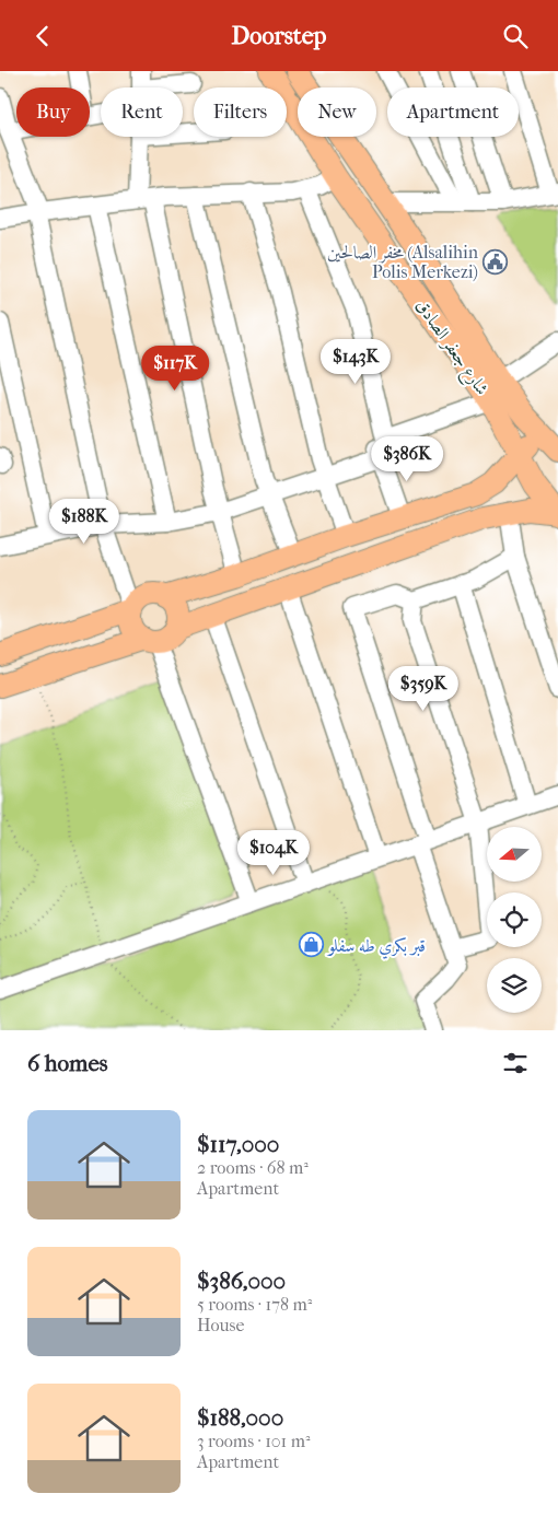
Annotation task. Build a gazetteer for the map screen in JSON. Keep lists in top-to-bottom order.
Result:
{
  "streets": {
    "main road": ["شارع جعفر الصادق"]
  },
  "places": {
    "public building": ["مخفر الصالحين (Alsalihin Polis Merkezi)"],
    "shop": ["قبر بكري طه سفلو"]
  },
  "north": "left",
  "page": {
    "header": "Doorstep",
    "chip": [
      "Buy",
      "Rent",
      "Filters",
      "New",
      "Apartment"
    ],
    "price": [
      "$143K",
      "$117K",
      "$386K",
      "$188K",
      "$359K",
      "$104K"
    ],
    "heading": "6 homes",
    "list": [
      {
        "name": "$117,000",
        "note": "2 rooms · 68 m² · Apartment"
      },
      {
        "name": "$386,000",
        "note": "5 rooms · 178 m² · House"
      },
      {
        "name": "$188,000",
        "note": "3 rooms · 101 m² · Apartment"
      }
    ]
  }
}
